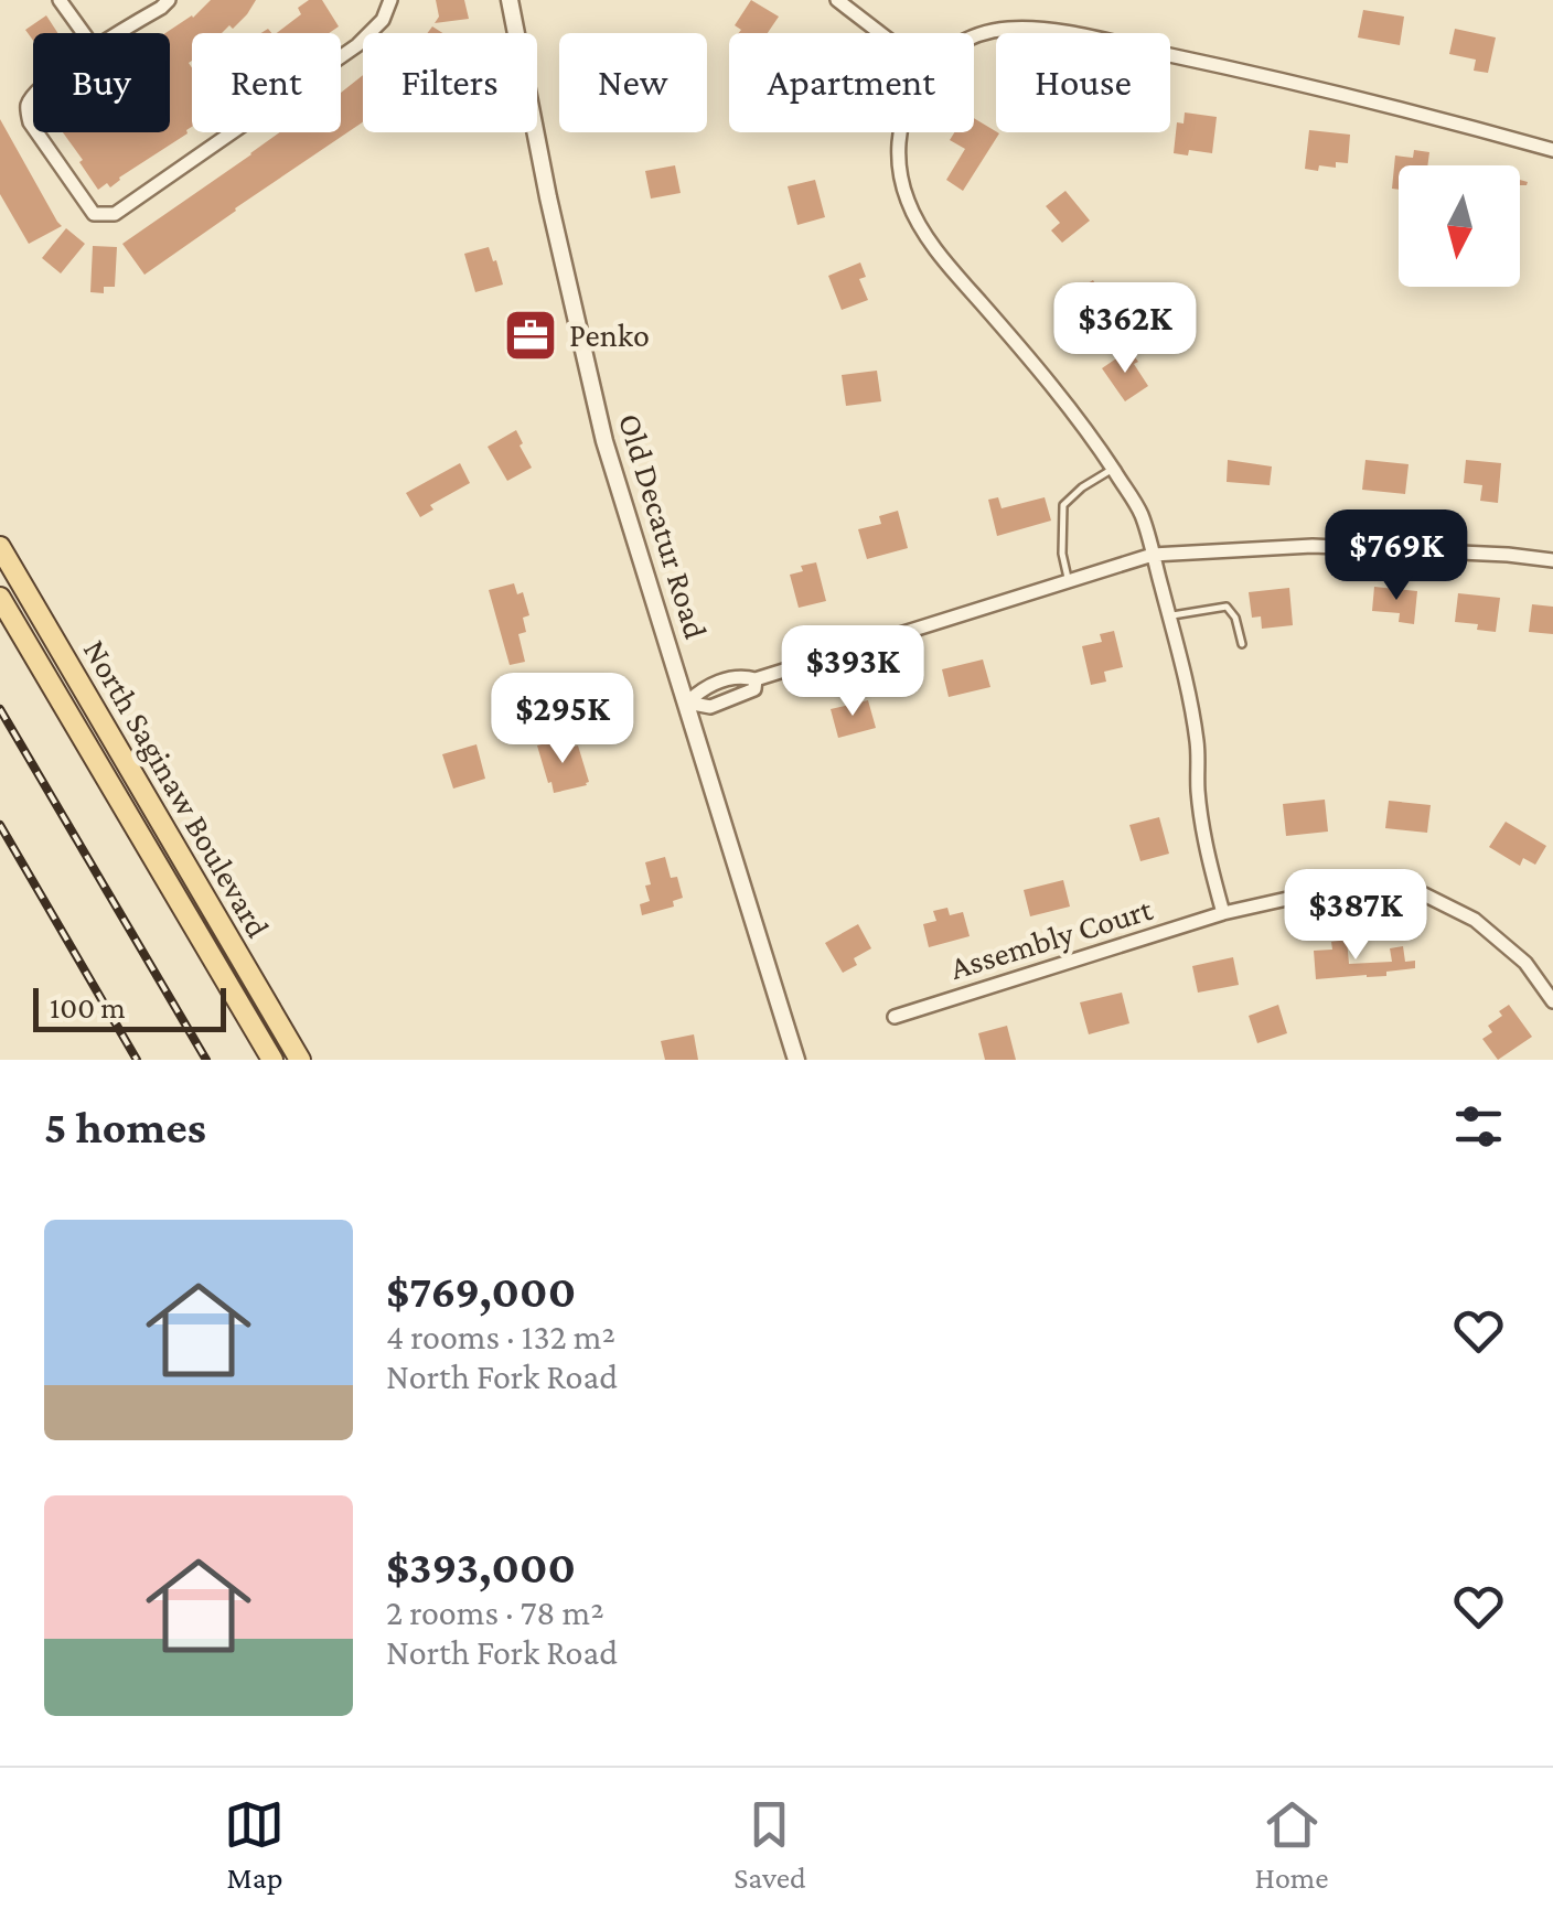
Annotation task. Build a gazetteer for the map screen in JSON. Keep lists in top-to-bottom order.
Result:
{
  "streets": {
    "main road": ["North Saginaw Boulevard"],
    "street": ["Old Decatur Road", "Assembly Court"]
  },
  "places": {
    "office": ["Penko"]
  },
  "scale_bar": "100 m",
  "north": "bottom",
  "page": {
    "chip": [
      "Buy",
      "Rent",
      "Filters",
      "New",
      "Apartment",
      "House"
    ],
    "price": [
      "$362K",
      "$769K",
      "$393K",
      "$295K",
      "$387K"
    ],
    "scale": "100 m",
    "heading": "5 homes",
    "list": [
      {
        "name": "$769,000",
        "note": "4 rooms · 132 m² · North Fork Road"
      },
      {
        "name": "$393,000",
        "note": "2 rooms · 78 m² · North Fork Road"
      }
    ],
    "tabs": ["Map", "Saved", "Home"]
  }
}
